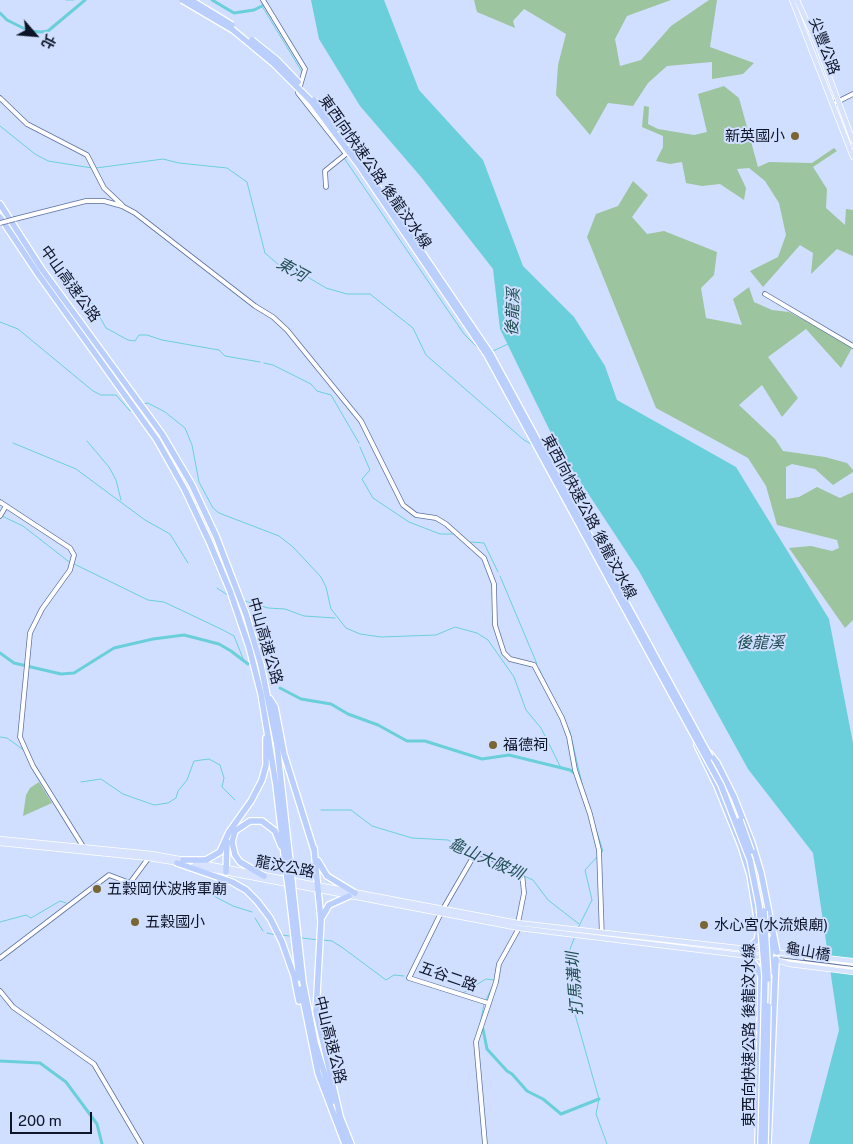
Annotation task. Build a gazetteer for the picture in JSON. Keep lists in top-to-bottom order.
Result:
{
  "streets": {
    "highway": ["東西向快速公路 後龍汶水線", "中山高速公路"],
    "main road": ["尖豐公路", "龍汶公路", "龜山橋"],
    "street": ["五谷二路"]
  },
  "crossings": [
    ["龍汶公路", "五谷二路"]
  ],
  "water": [
    "東河",
    "後龍溪",
    "龜山大陂圳",
    "打馬溝圳"
  ],
  "places": [
    "新英國小",
    "福德祠",
    "五穀岡伏波將軍廟",
    "五穀國小",
    "水心宮(水流娘廟)"
  ],
  "scale_bar": "200 m",
  "north": "bottom right"
}
